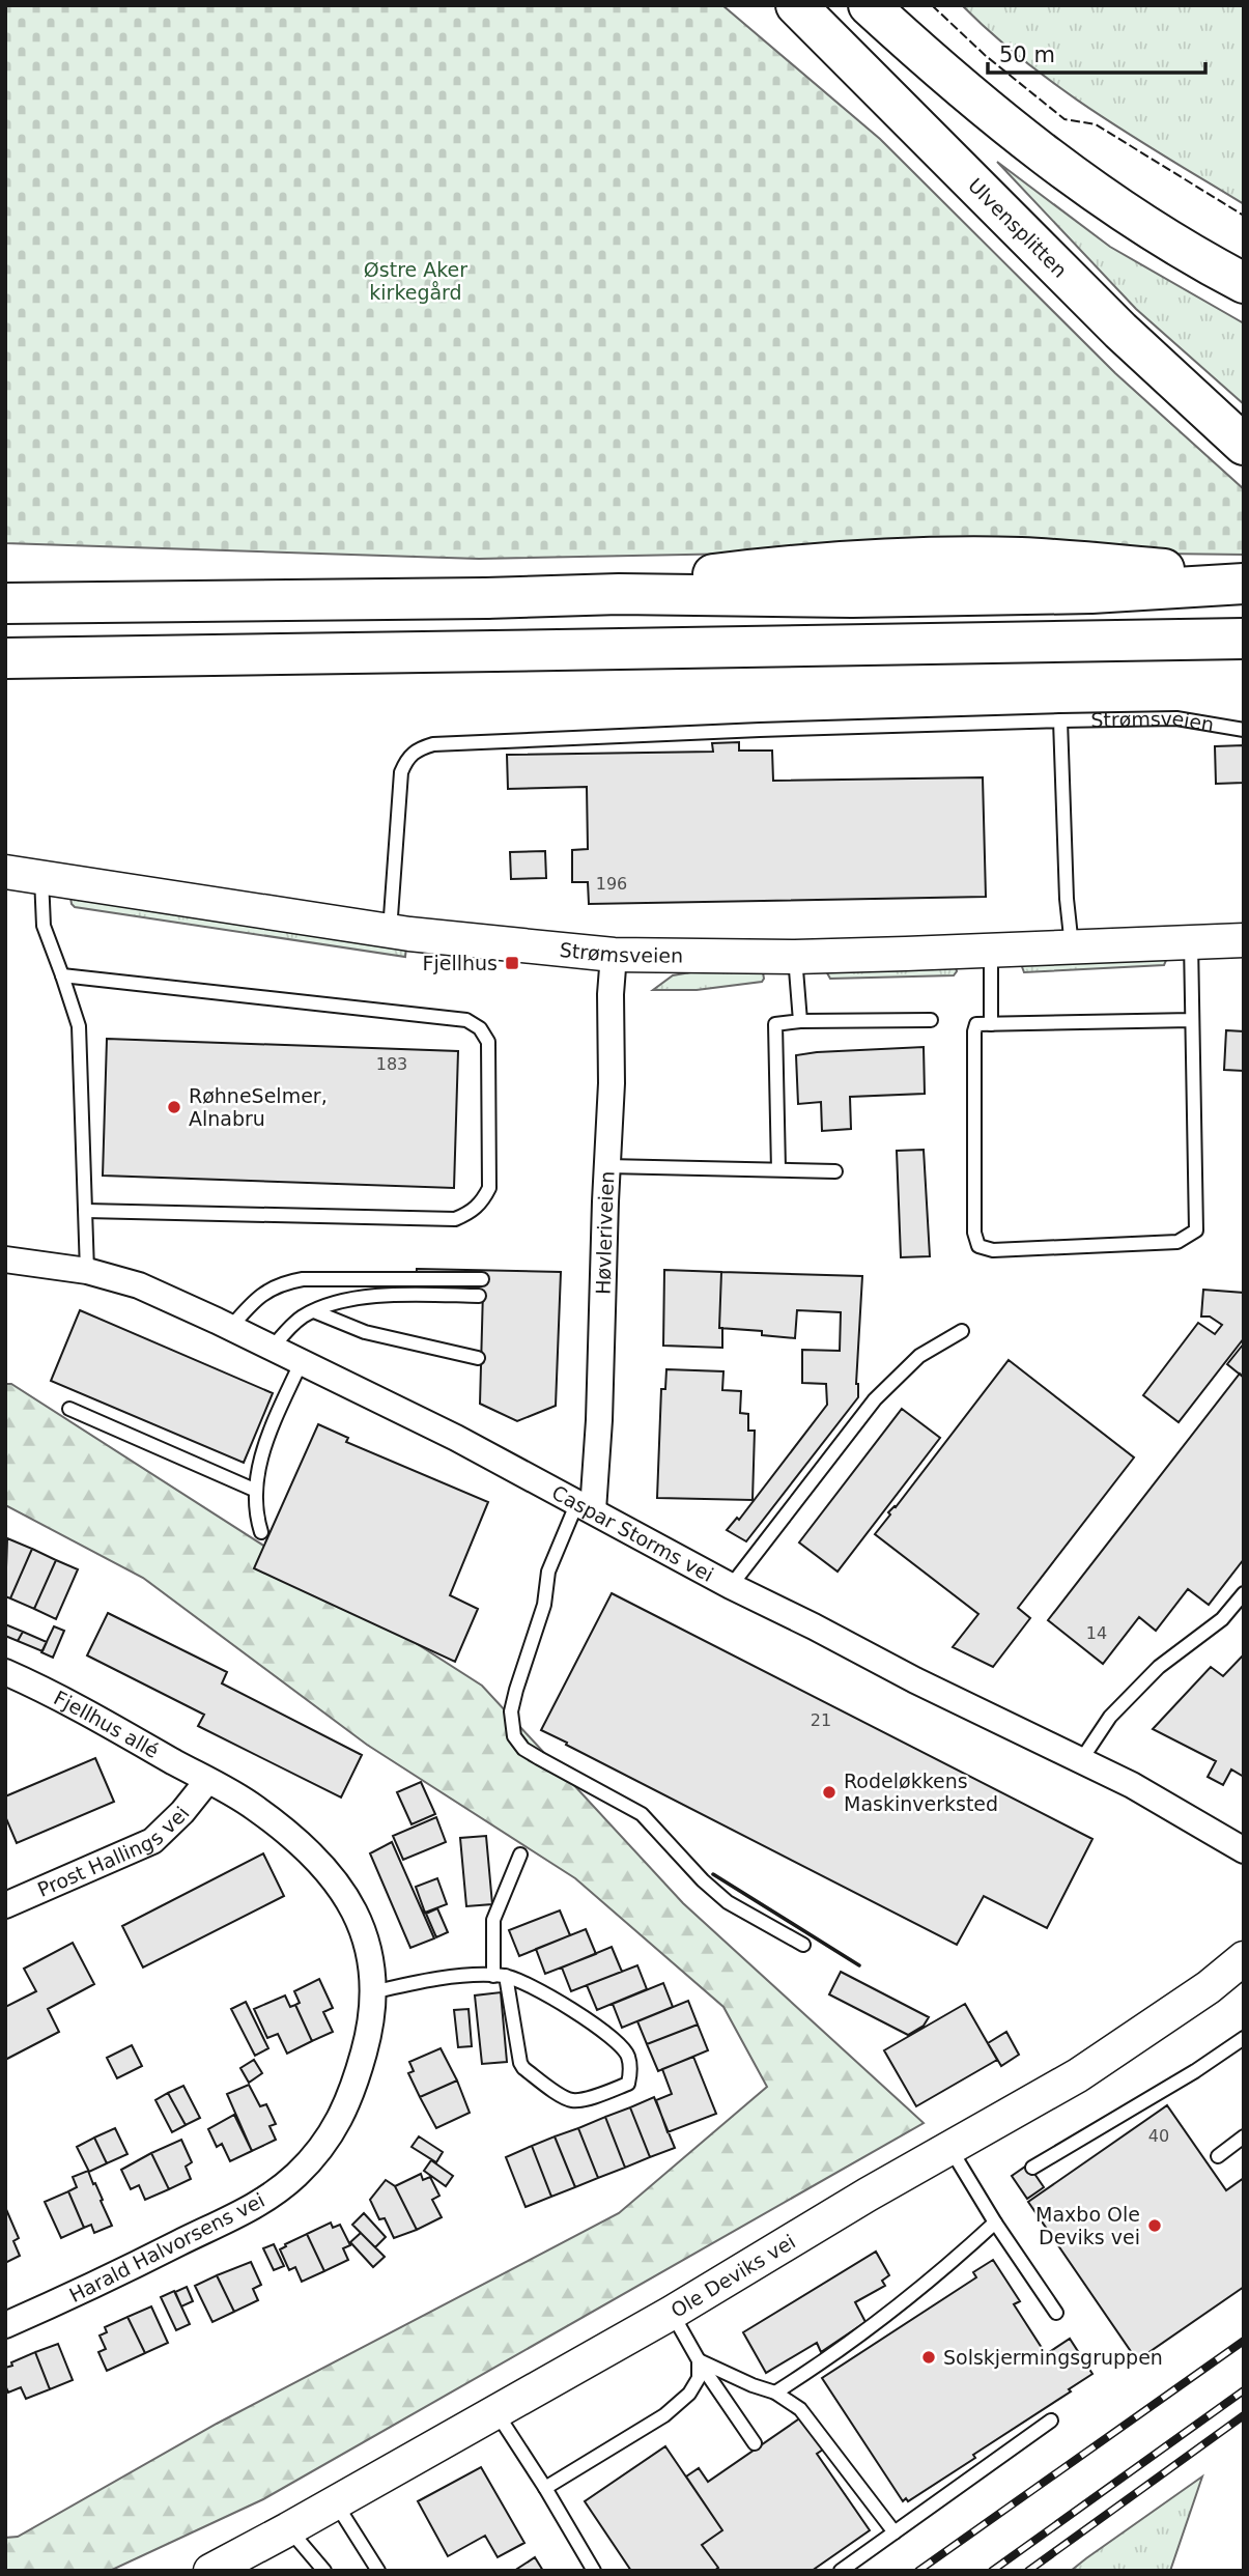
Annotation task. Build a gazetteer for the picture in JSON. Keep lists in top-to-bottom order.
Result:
{
  "streets": {
    "highway": ["Ulvensplitten"],
    "street": [
      "Strømsveien",
      "Høvleriveien",
      "Caspar Storms vei",
      "Fjellhus allé",
      "Prost Hallings vei",
      "Harald Halvorsens vei",
      "Ole Deviks vei"
    ]
  },
  "crossings": [
    ["Strømsveien", "Høvleriveien"],
    ["Høvleriveien", "Caspar Storms vei"],
    ["Fjellhus allé", "Prost Hallings vei"],
    ["Fjellhus allé", "Harald Halvorsens vei"],
    ["Prost Hallings vei", "Harald Halvorsens vei"]
  ],
  "parks": ["Østre Aker kirkegård"],
  "places": {
    "transit": ["Fjellhus"],
    "other": [
      "RøhneSelmer, Alnabru",
      "Rodeløkkens Maskinverksted",
      "Maxbo Ole Deviks vei",
      "Solskjermingsgruppen"
    ]
  },
  "house_numbers": [
    "196",
    "183",
    "14",
    "21",
    "40"
  ],
  "scale_bar": "50 m"
}
